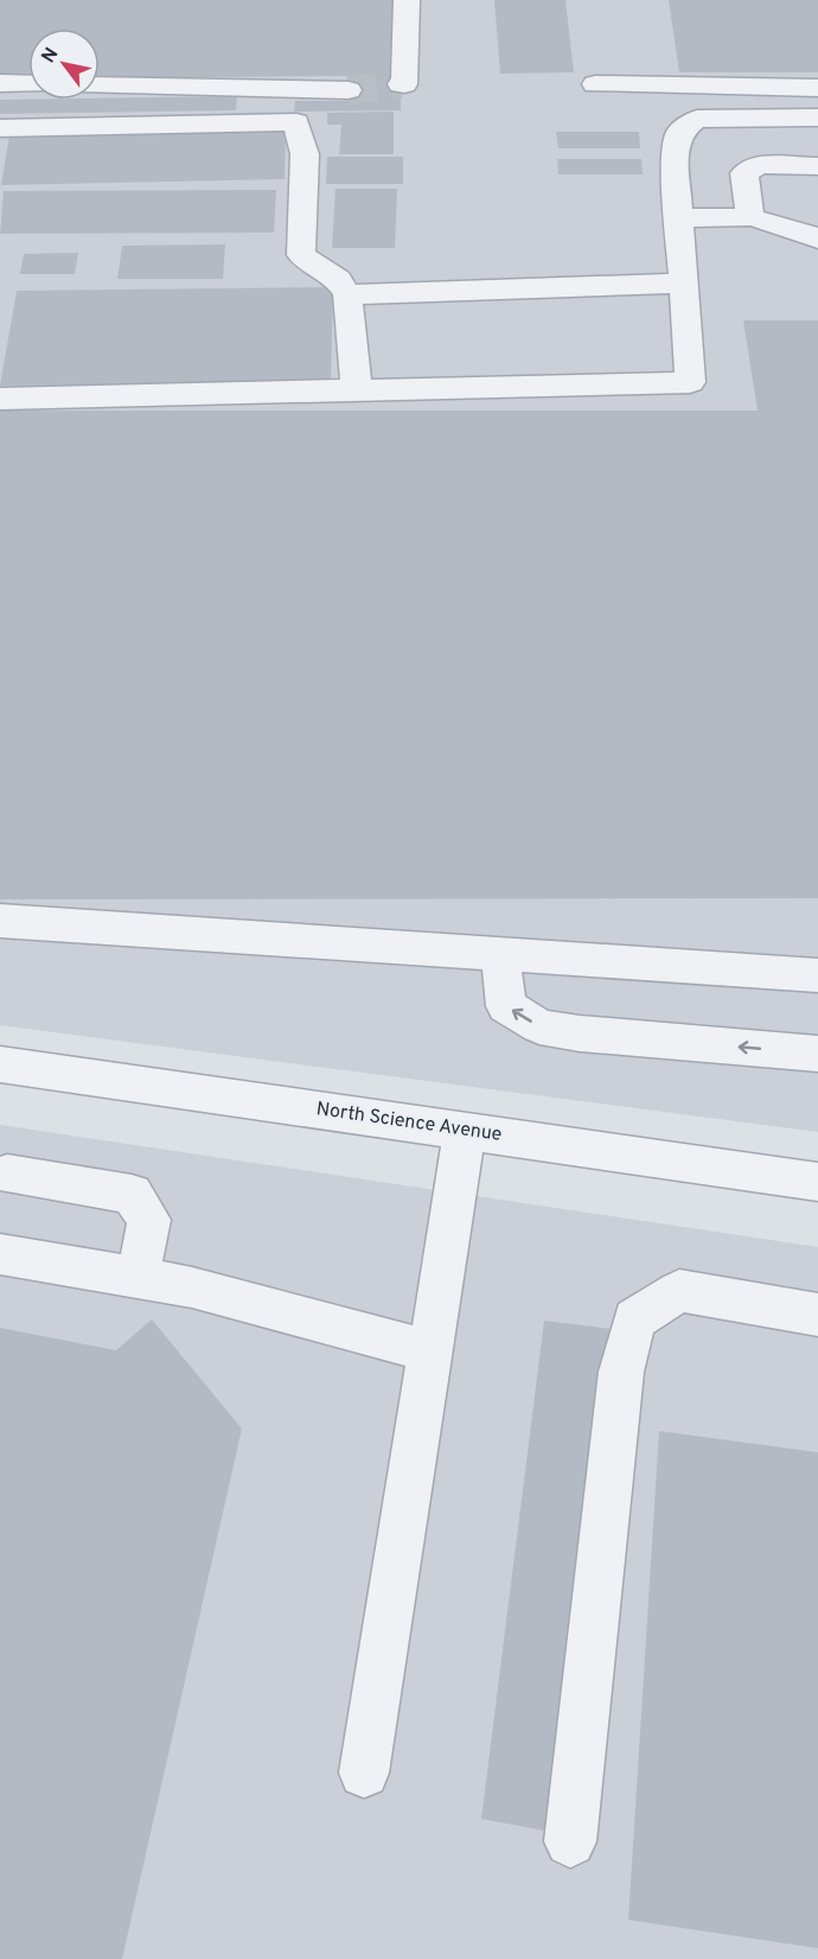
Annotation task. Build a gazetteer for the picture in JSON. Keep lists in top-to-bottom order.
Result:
{
  "streets": {
    "street": ["North Science Avenue"]
  },
  "north": "top left"
}
